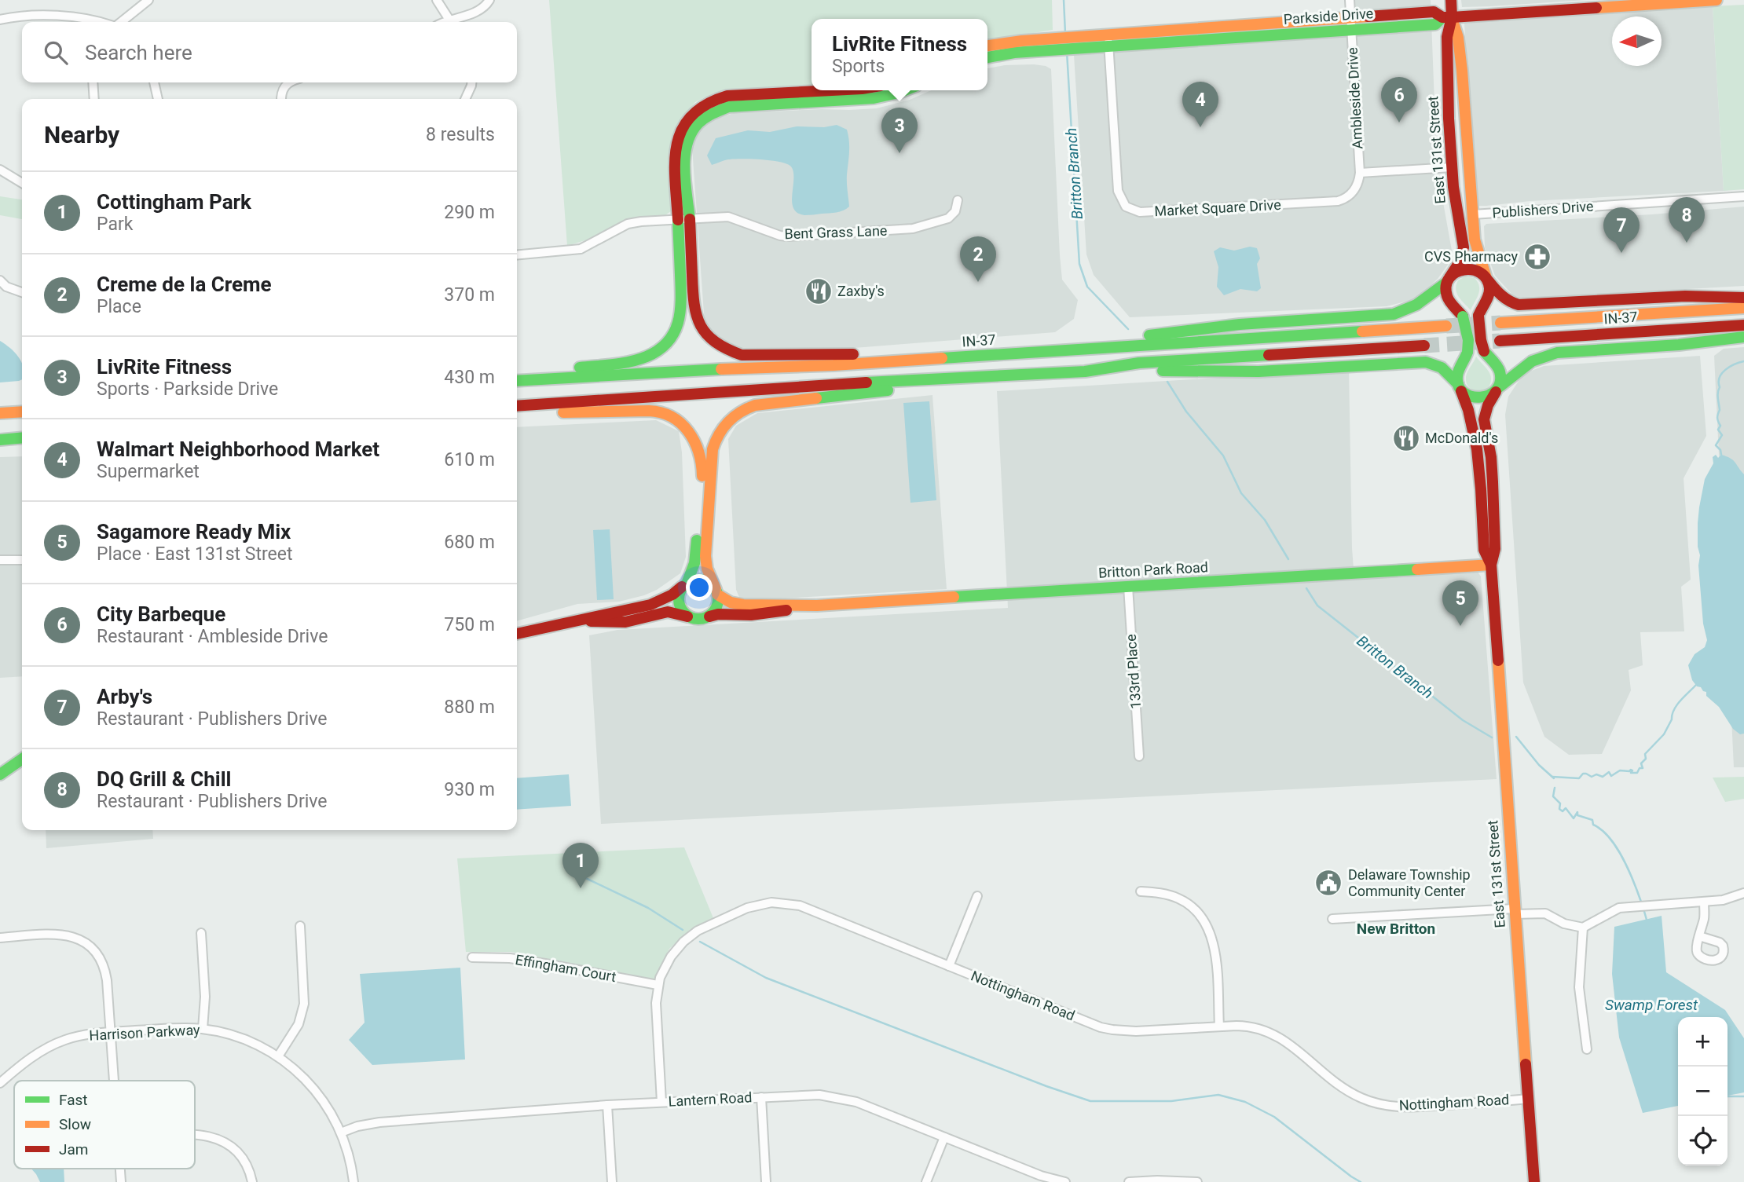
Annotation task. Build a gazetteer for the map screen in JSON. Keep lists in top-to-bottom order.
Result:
{
  "streets": {
    "main road": [
      "Parkside Drive",
      "East 131st Street",
      "IN-37",
      "Britton Park Road"
    ],
    "street": [
      "Ambleside Drive",
      "Market Square Drive",
      "Publishers Drive",
      "Bent Grass Lane",
      "133rd Place",
      "Effingham Court",
      "Nottingham Road",
      "Harrison Parkway",
      "Lantern Road"
    ]
  },
  "crossings": [
    ["Parkside Drive", "Ambleside Drive"],
    ["Parkside Drive", "East 131st Street"],
    ["Parkside Drive", "Market Square Drive"],
    ["Ambleside Drive", "Market Square Drive"],
    ["East 131st Street", "Publishers Drive"],
    ["East 131st Street", "Britton Park Road"],
    ["East 131st Street", "Nottingham Road"],
    ["Britton Park Road", "133rd Place"],
    ["Effingham Court", "Nottingham Road"],
    ["Nottingham Road", "Lantern Road"],
    ["Harrison Parkway", "Lantern Road"]
  ],
  "districts": ["New Britton"],
  "water": ["Britton Branch", "Swamp Forest"],
  "places": {
    "pharmacy": ["CVS Pharmacy"],
    "restaurant": ["Zaxby's", "McDonald's"],
    "public building": ["Delaware Township Community Center"]
  },
  "legend": ["Fast", "Slow", "Jam"],
  "north": "left",
  "page": {
    "popup": ["LivRite Fitness", "Sports"],
    "search": "Search here",
    "pins": [
      "6",
      "4",
      "3",
      "8",
      "7",
      "2",
      "5",
      "1"
    ],
    "heading": ["Nearby", "8 results"],
    "list": [
      {
        "mark": "1",
        "name": "Cottingham Park",
        "note": "Park",
        "value": "290 m"
      },
      {
        "mark": "2",
        "name": "Creme de la Creme",
        "note": "Place",
        "value": "370 m"
      },
      {
        "mark": "3",
        "name": "LivRite Fitness",
        "note": "Sports · Parkside Drive",
        "value": "430 m"
      },
      {
        "mark": "4",
        "name": "Walmart Neighborhood Market",
        "note": "Supermarket",
        "value": "610 m"
      },
      {
        "mark": "5",
        "name": "Sagamore Ready Mix",
        "note": "Place · East 131st Street",
        "value": "680 m"
      },
      {
        "mark": "6",
        "name": "City Barbeque",
        "note": "Restaurant · Ambleside Drive",
        "value": "750 m"
      },
      {
        "mark": "7",
        "name": "Arby's",
        "note": "Restaurant · Publishers Drive",
        "value": "880 m"
      },
      {
        "mark": "8",
        "name": "DQ Grill & Chill",
        "note": "Restaurant · Publishers Drive",
        "value": "930 m"
      }
    ],
    "map_buttons": ["+", "−"]
  }
}
